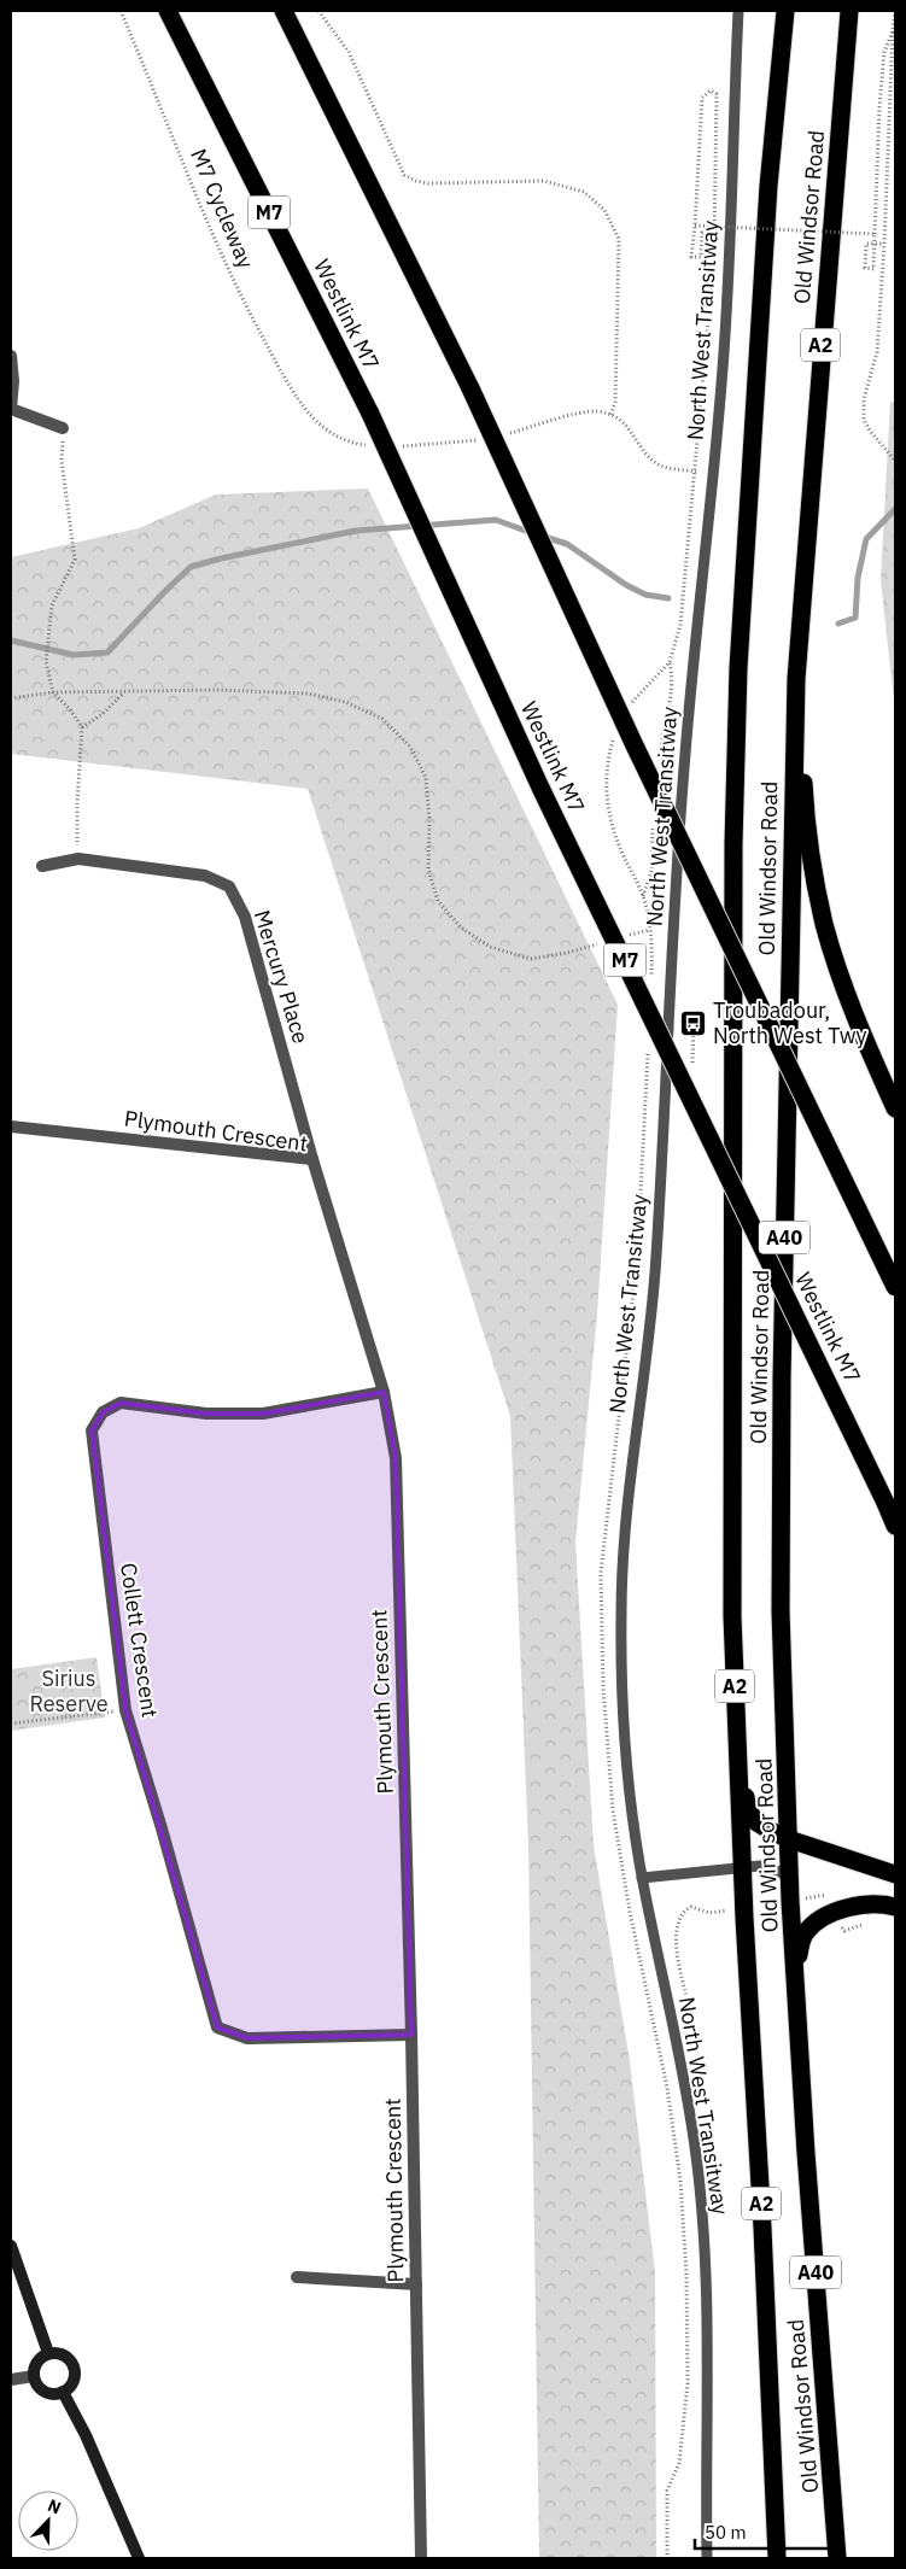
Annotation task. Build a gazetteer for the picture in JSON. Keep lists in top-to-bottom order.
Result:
{
  "streets": {
    "highway": [
      "M7",
      "Old Windsor Road",
      "Westlink M7",
      "A2",
      "A40"
    ],
    "street": ["Mercury Place", "Plymouth Crescent", "Collett Crescent"],
    "lane": ["North West Transitway"],
    "path": ["M7 Cycleway"]
  },
  "crossings": [
    ["Mercury Place", "Plymouth Crescent"],
    ["Plymouth Crescent", "Collett Crescent"]
  ],
  "parks": ["Sirius Reserve"],
  "places": {
    "bus stop": ["Troubadour, North West Twy"]
  },
  "scale_bar": "50 m",
  "north": "top right"
}
